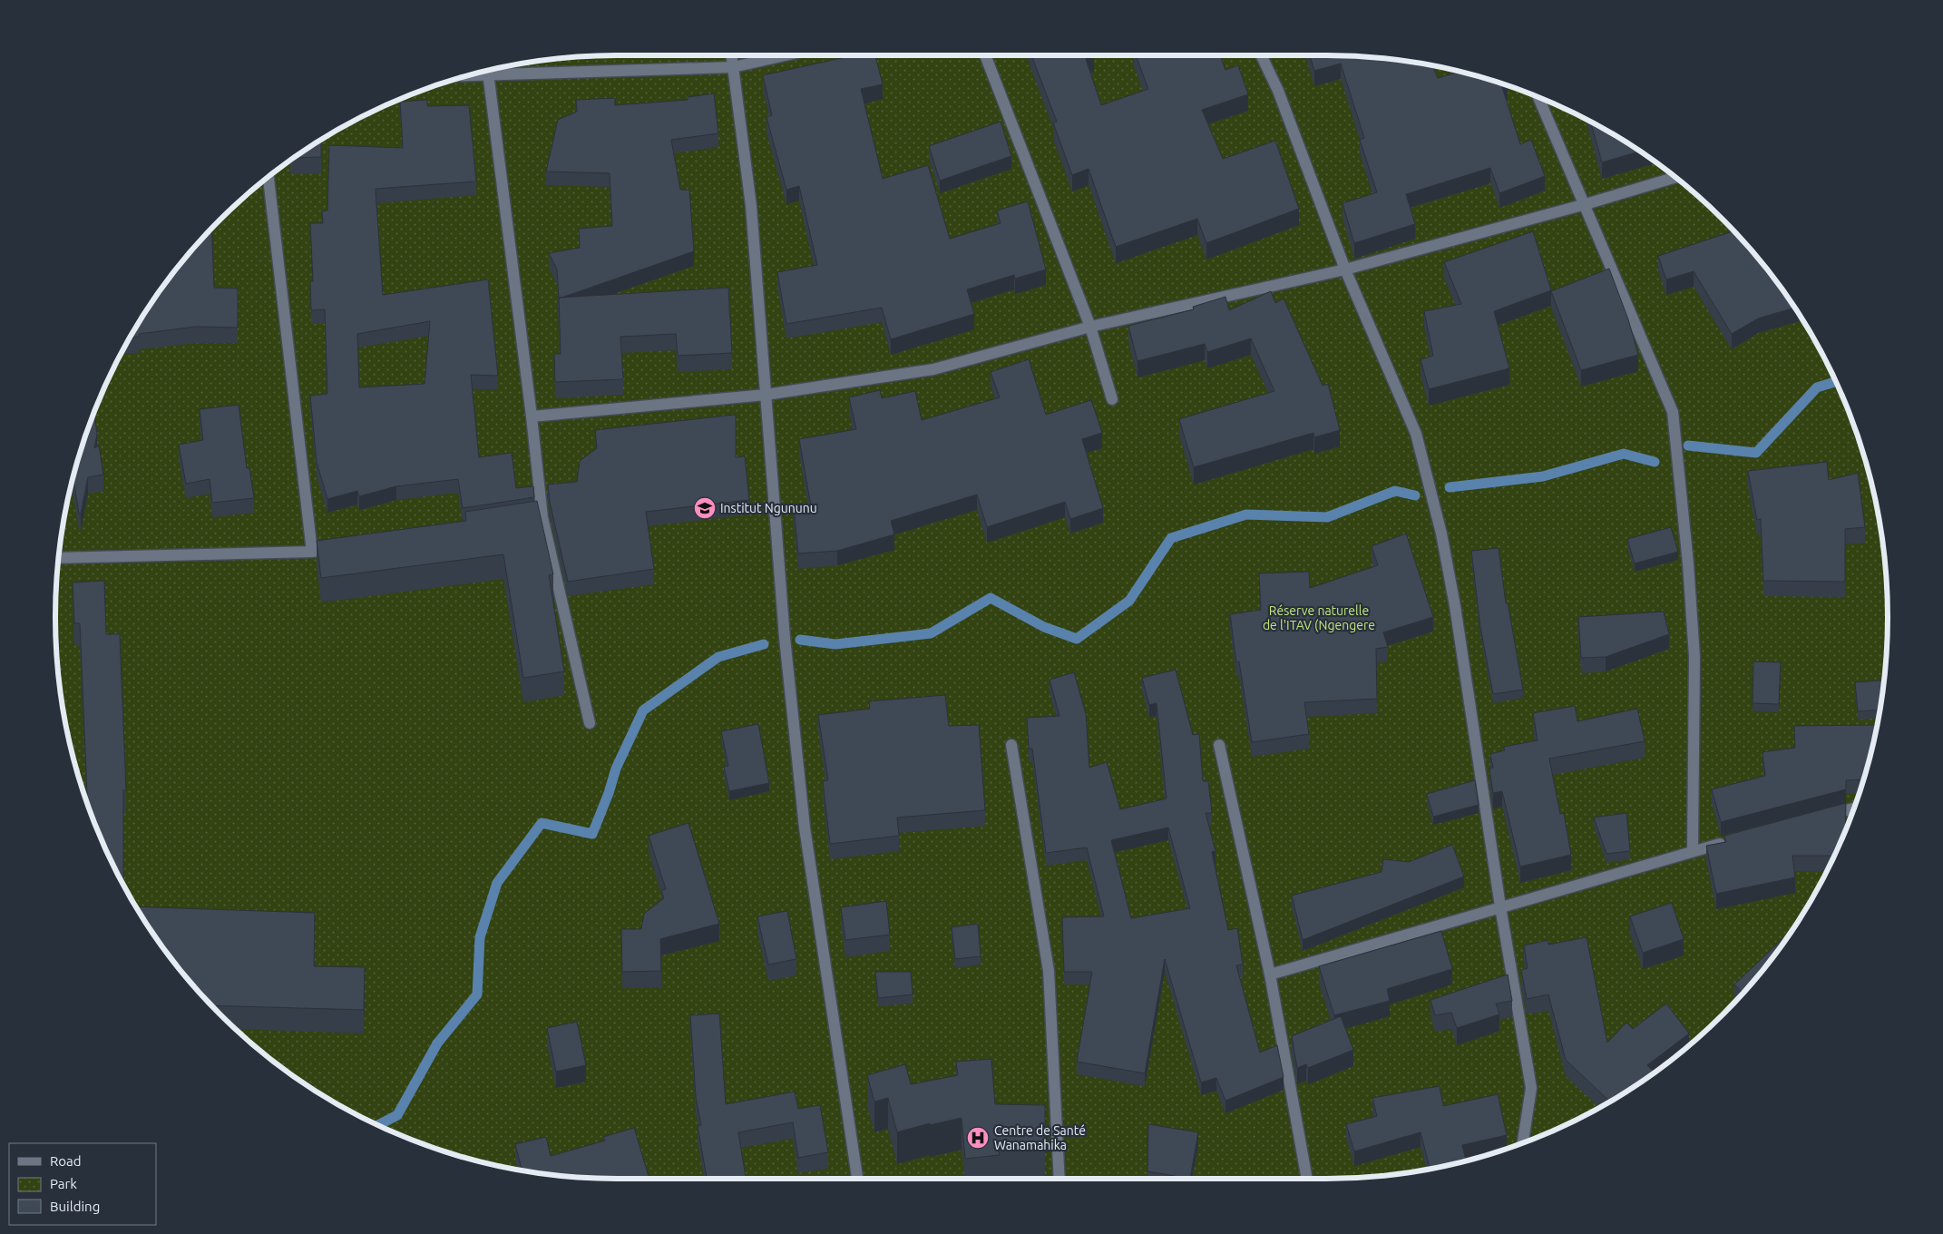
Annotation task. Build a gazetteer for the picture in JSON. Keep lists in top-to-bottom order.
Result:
{
  "parks": ["Réserve naturelle de l'ITAV (Ngengere"],
  "places": {
    "school or university": ["Institut Ngununu"],
    "hospital": ["Centre de Santé Wanamahika"]
  },
  "legend": ["Road", "Park", "Building"]
}
